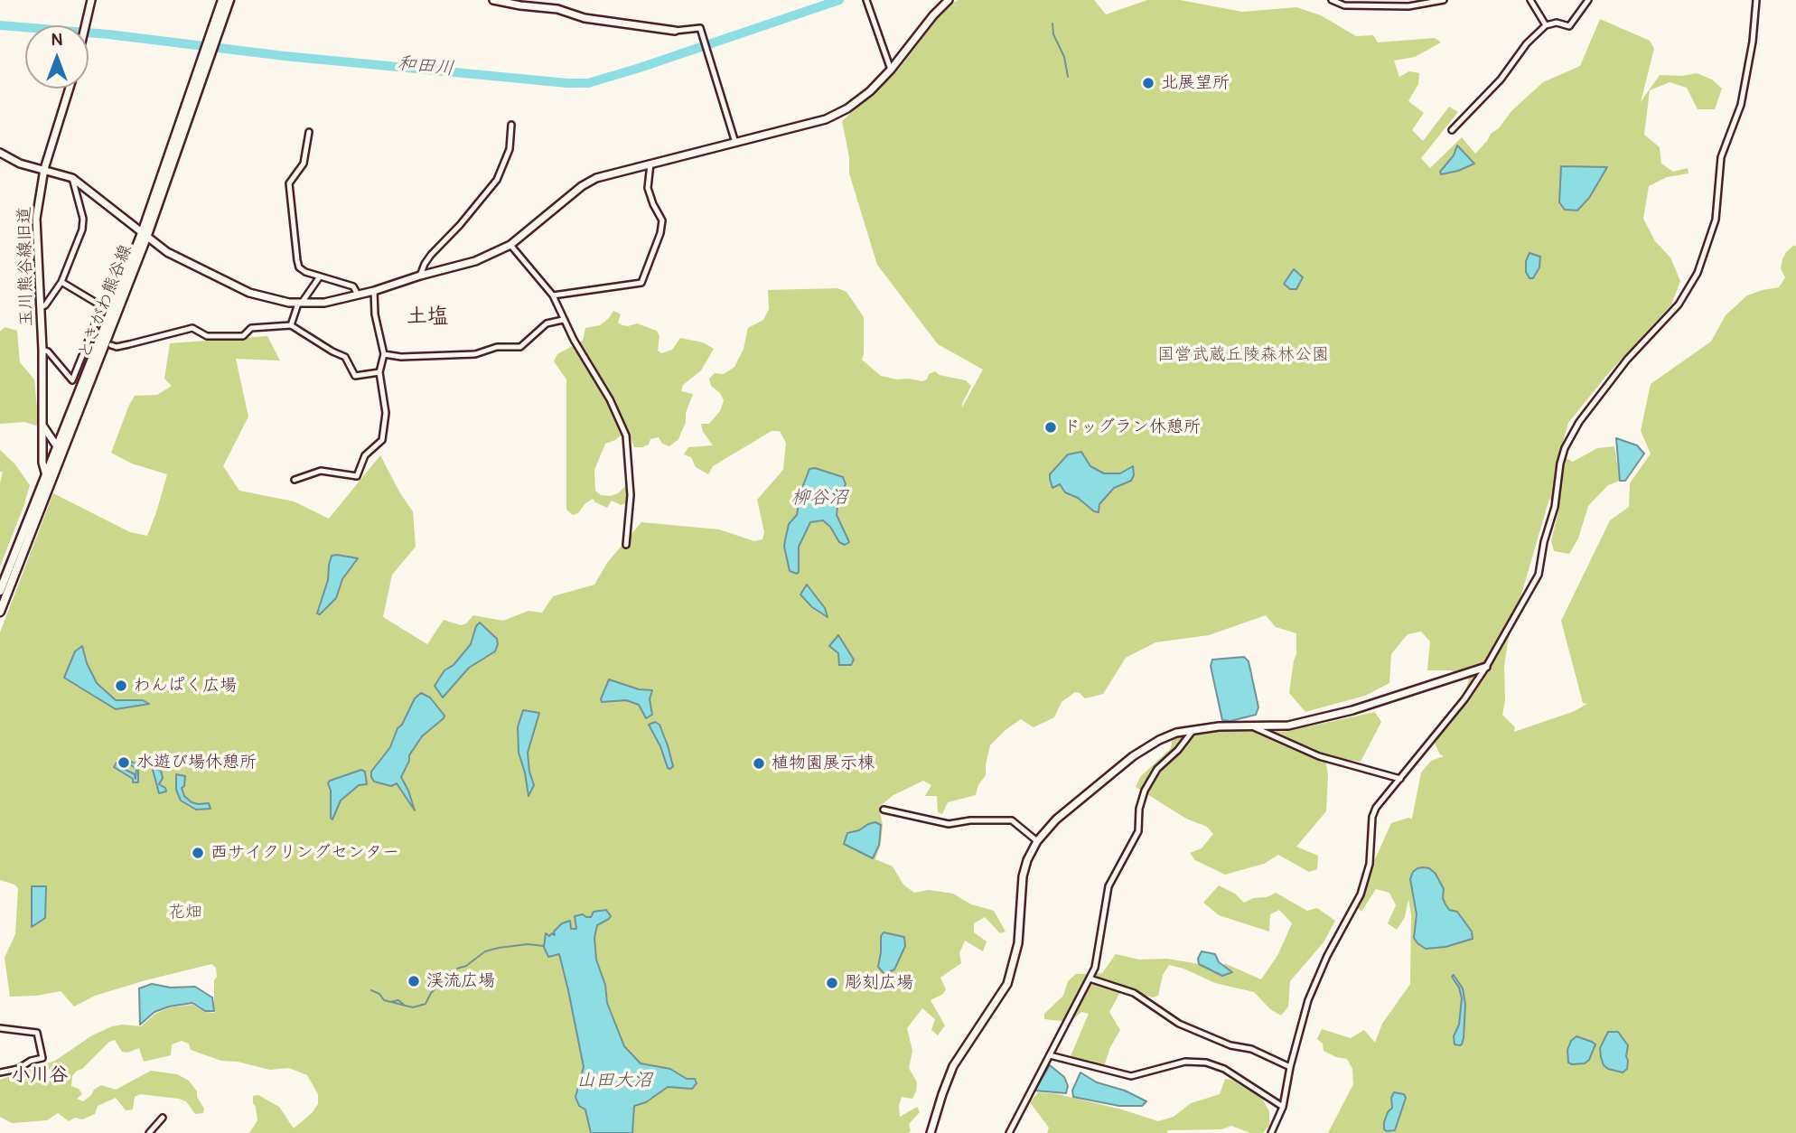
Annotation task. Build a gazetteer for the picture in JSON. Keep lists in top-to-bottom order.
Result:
{
  "streets": {
    "main road": ["ときがわ熊谷線"],
    "street": ["玉川熊谷線旧道"]
  },
  "crossings": [
    ["玉川熊谷線旧道", "ときがわ熊谷線"]
  ],
  "districts": ["土塩", "小川谷"],
  "water": ["和田川", "柳谷沼", "山田大沼"],
  "parks": ["国営武蔵丘陵森林公園", "花畑"],
  "places": [
    "北展望所",
    "ドッグラン休憩所",
    "わんぱく広場",
    "水遊び場休憩所",
    "植物園展示棟",
    "西サイクリングセンター",
    "渓流広場",
    "彫刻広場"
  ],
  "north": "top"
}
